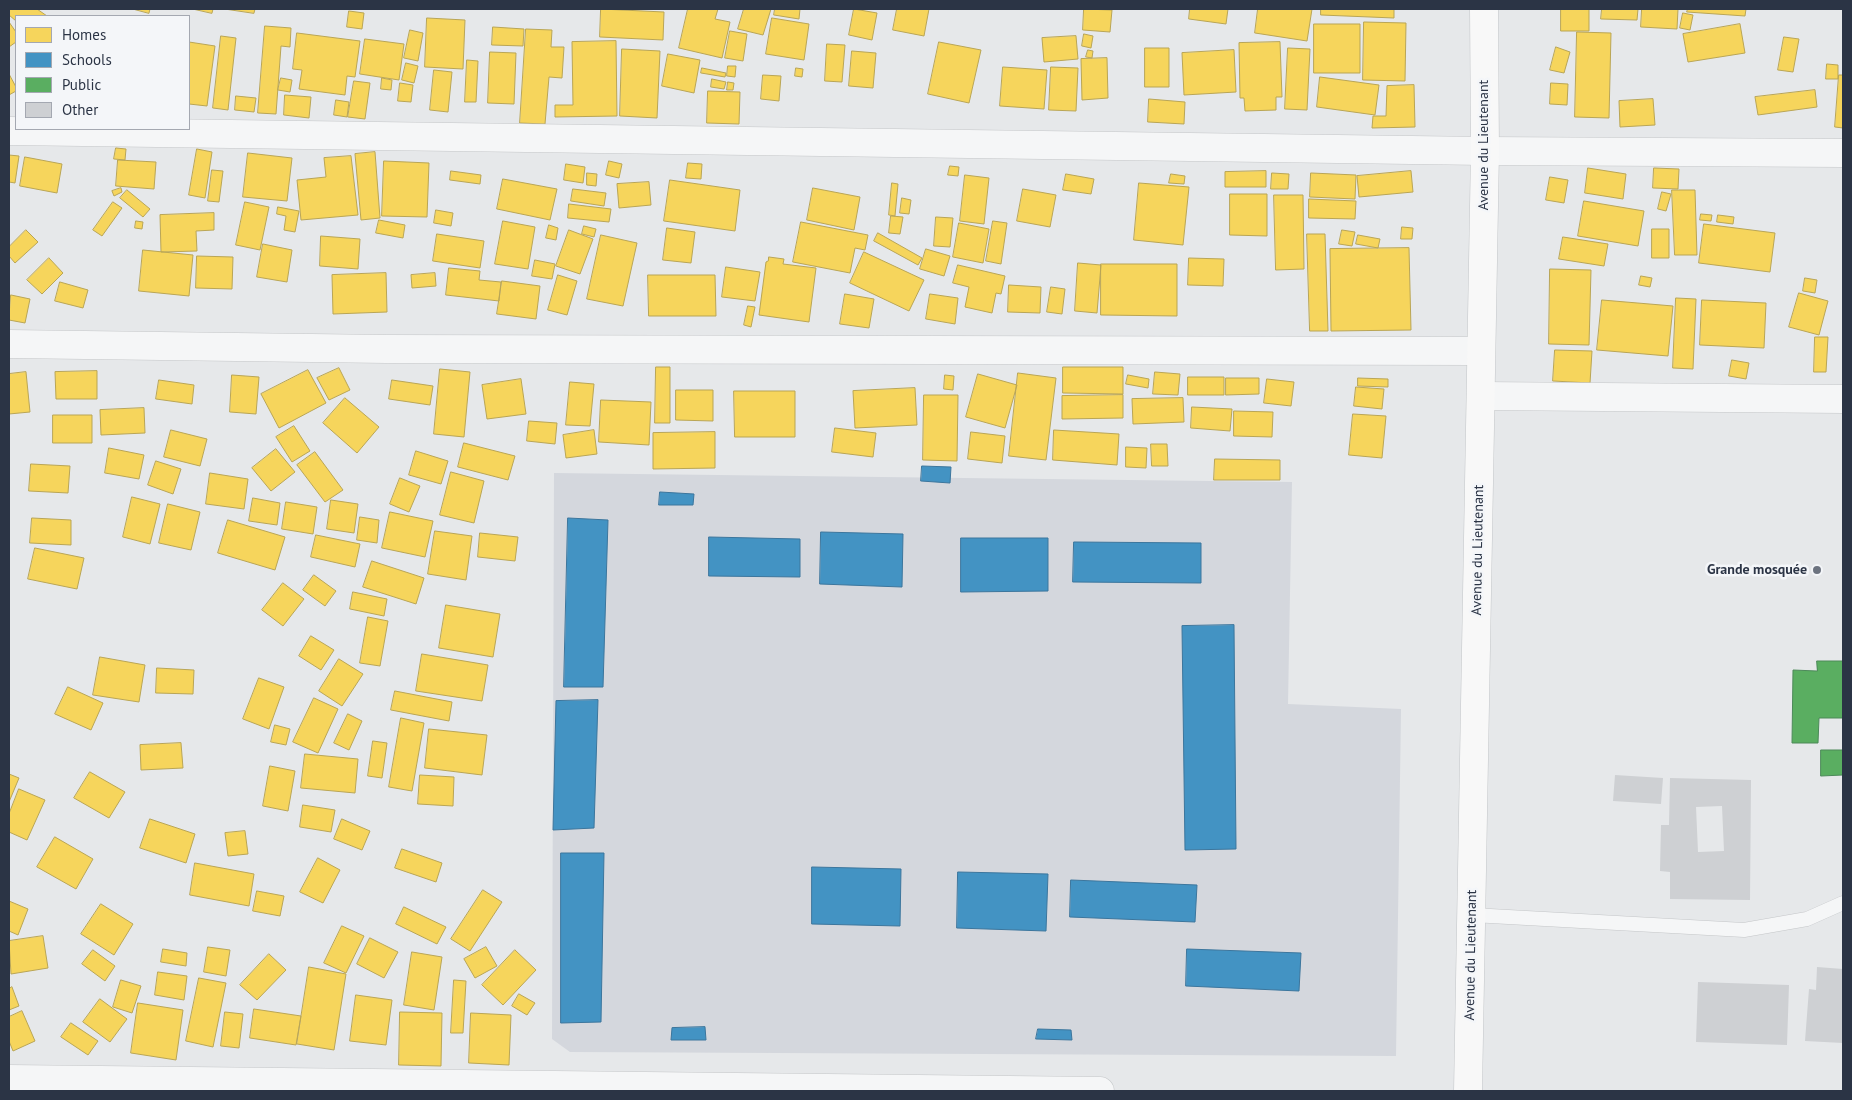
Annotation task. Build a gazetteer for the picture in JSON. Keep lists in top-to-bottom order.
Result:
{
  "streets": {
    "main road": ["Avenue du Lieutenant"]
  },
  "places": ["Grande mosquée"],
  "legend": [
    "Homes",
    "Schools",
    "Public",
    "Other"
  ]
}
